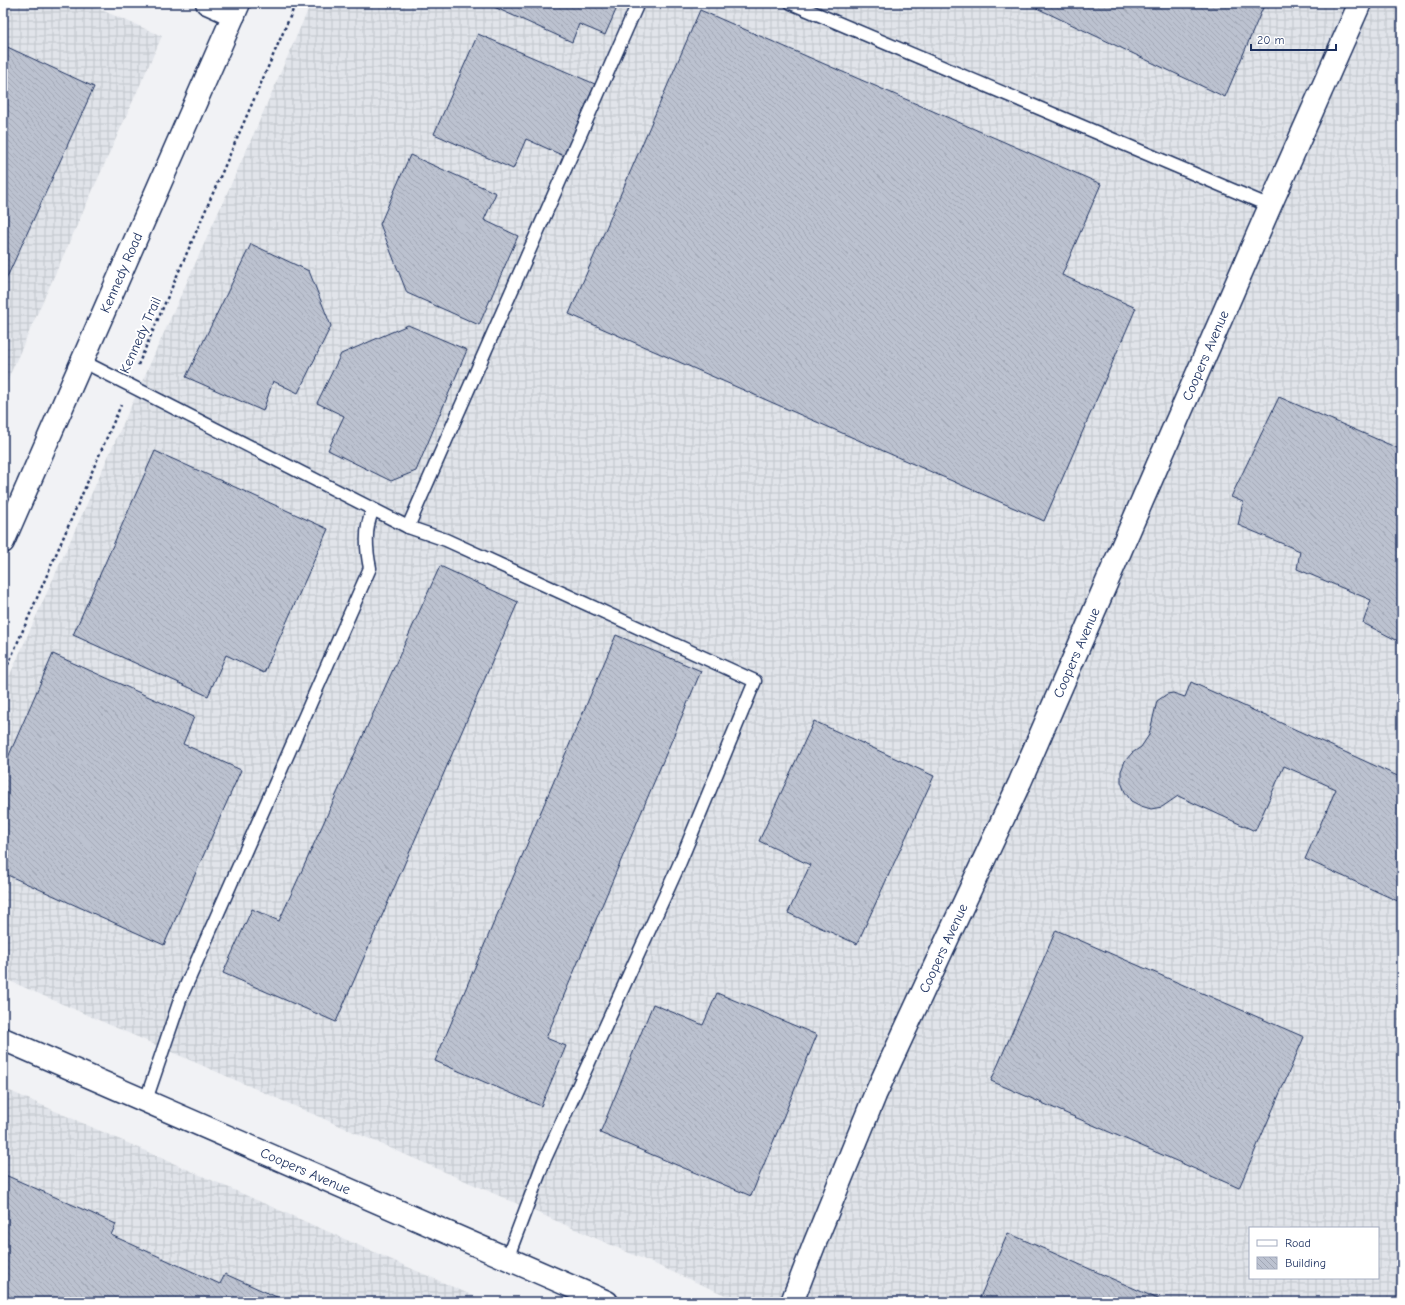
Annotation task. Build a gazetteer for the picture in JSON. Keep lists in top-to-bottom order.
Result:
{
  "streets": {
    "street": ["Kennedy Road", "Coopers Avenue"],
    "path": ["Kennedy Trail"]
  },
  "legend": ["Road", "Building"],
  "scale_bar": "20 m"
}
